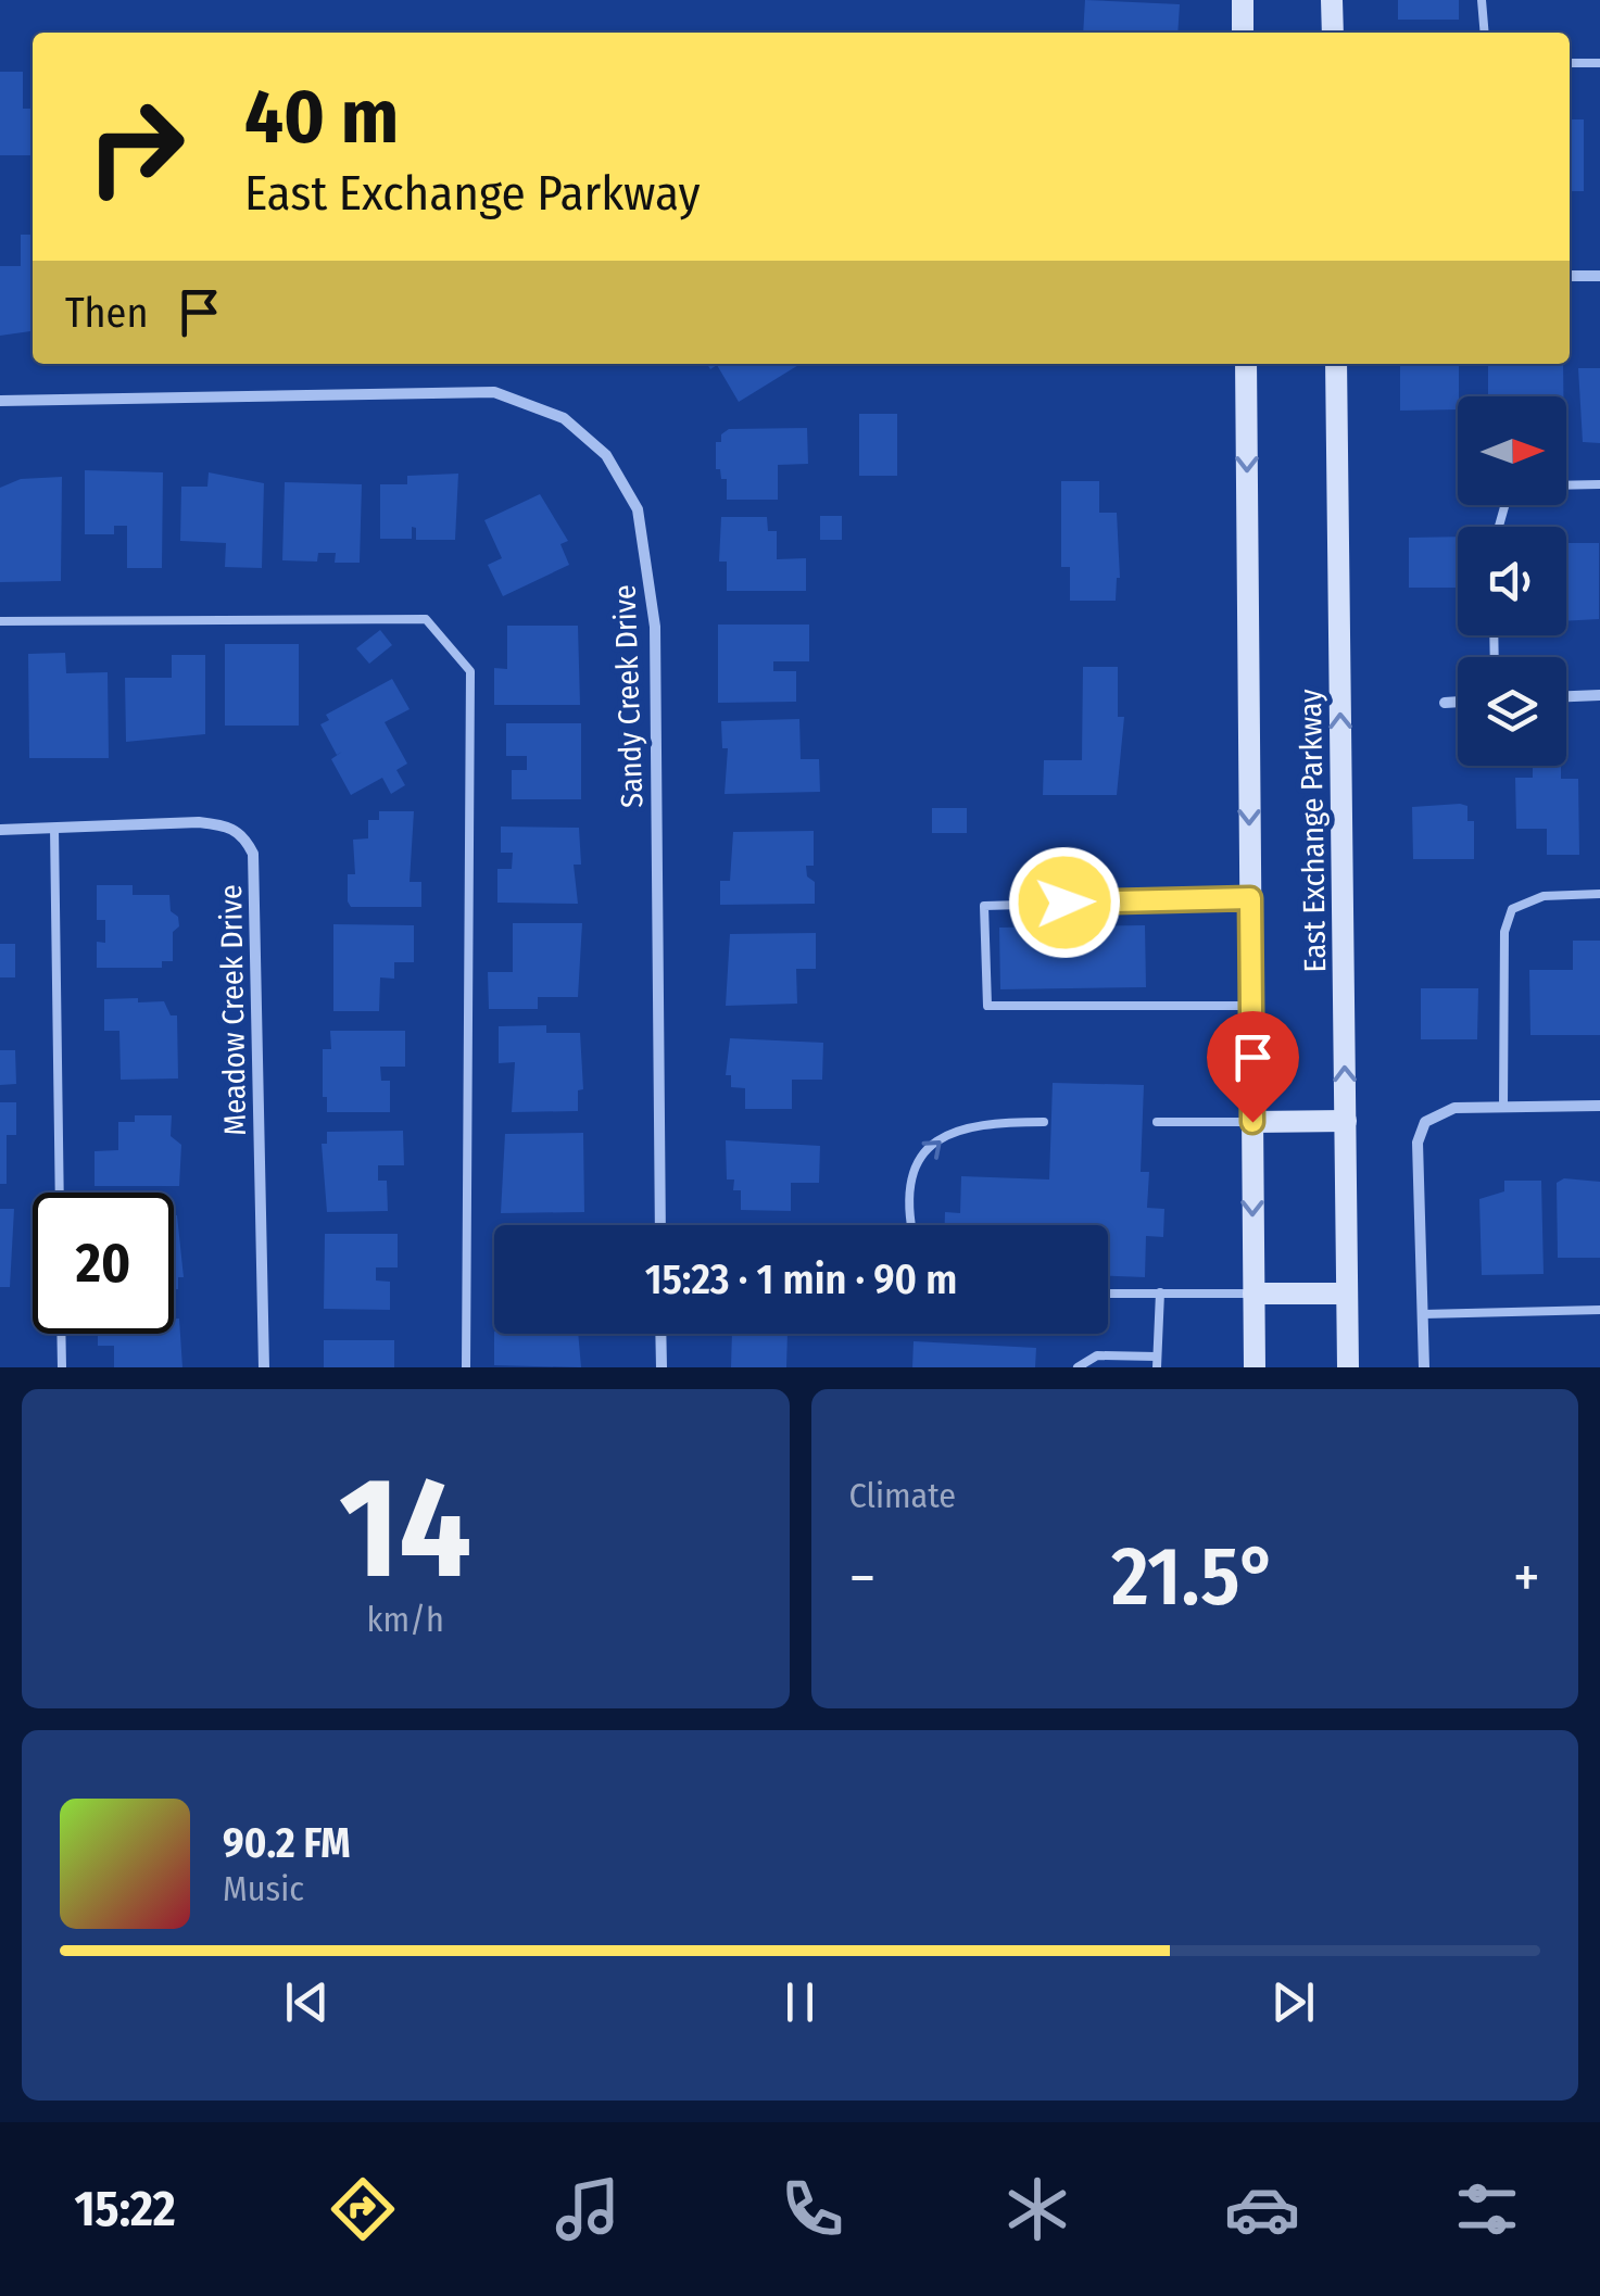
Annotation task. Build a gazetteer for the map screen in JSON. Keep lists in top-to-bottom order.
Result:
{
  "streets": {
    "main road": ["East Exchange Parkway"],
    "street": ["Sandy Creek Drive", "Meadow Creek Drive"]
  },
  "north": "right",
  "page": {
    "turn": ["40 m", "East Exchange Parkway"],
    "then": "Then",
    "limit": "20",
    "trip": "15:23 · 1 min · 90 m",
    "tile": [
      ["14", "km/h"],
      "Climate"
    ],
    "heat": ["−", "21.5°", "+"],
    "song": ["90.2 FM", "Music"],
    "tabs": "15:22"
  }
}
